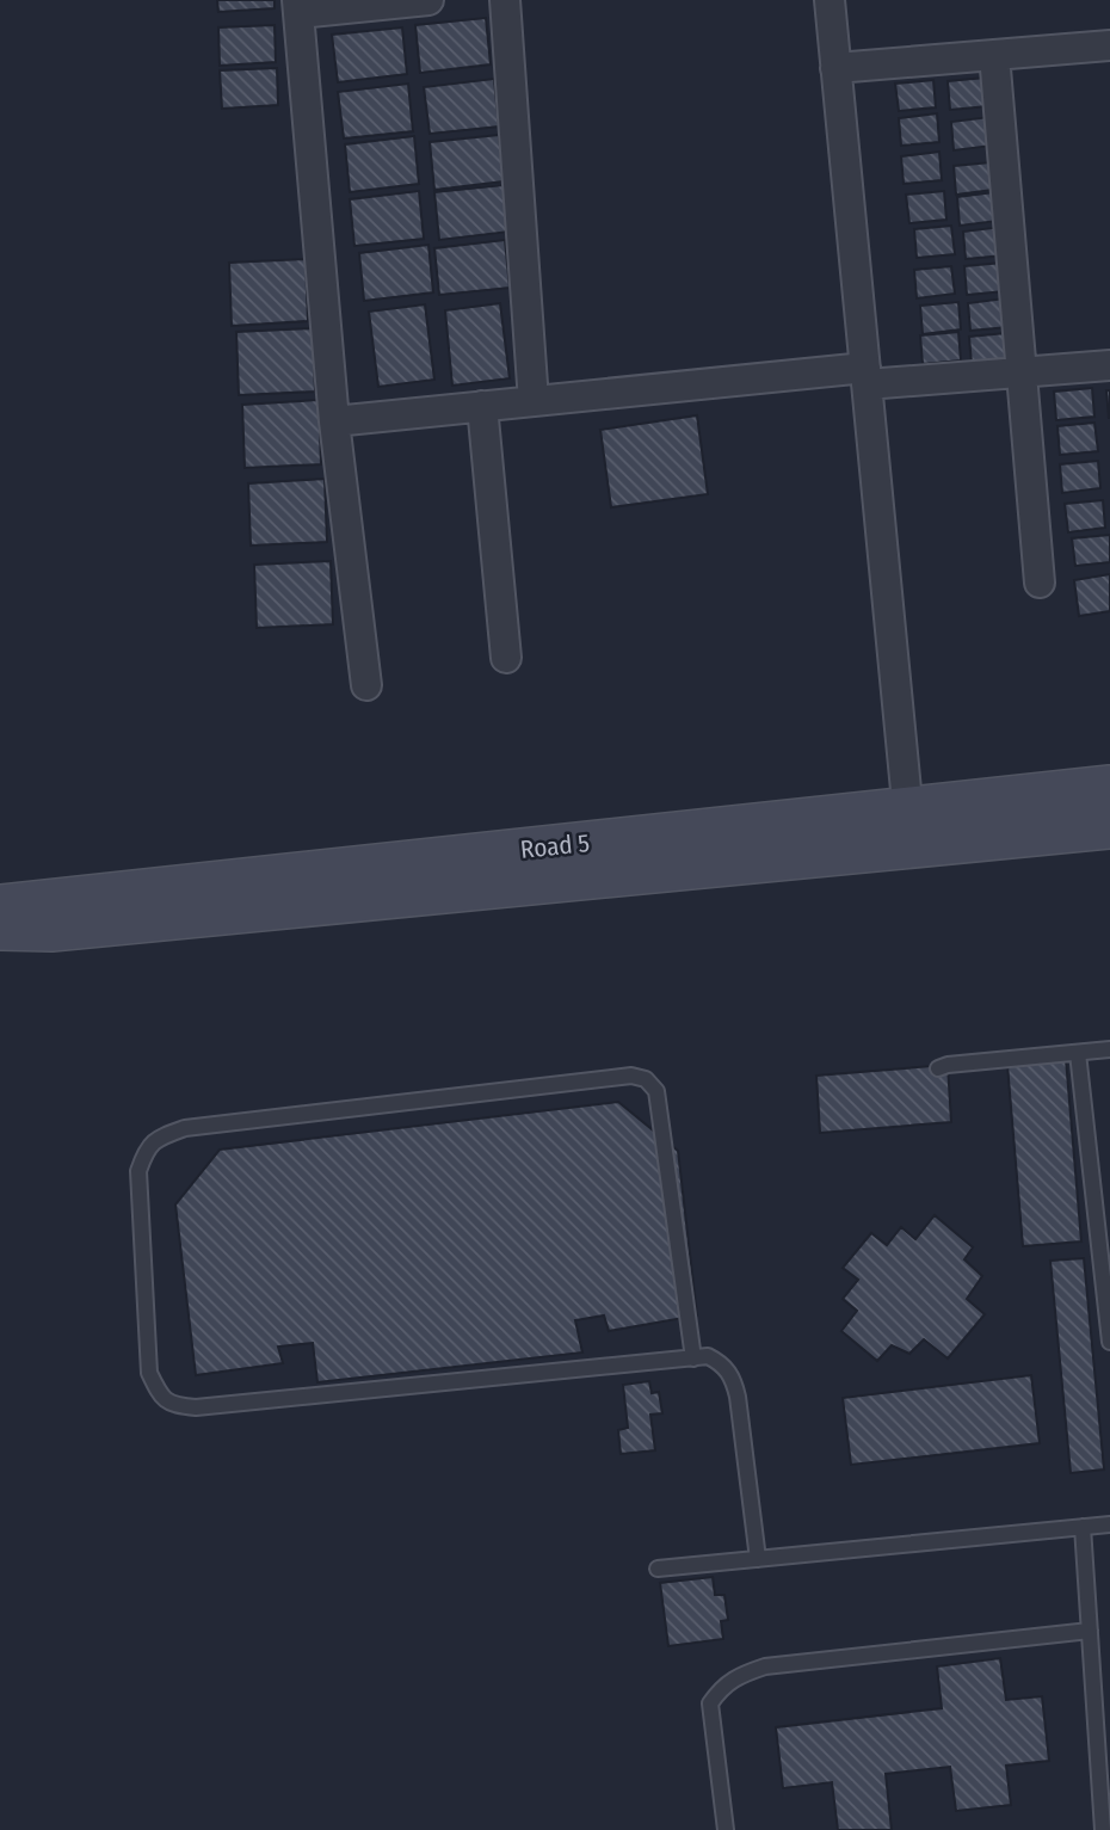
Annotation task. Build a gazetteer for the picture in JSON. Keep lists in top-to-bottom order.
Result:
{
  "streets": {
    "street": ["Road 5"]
  }
}
